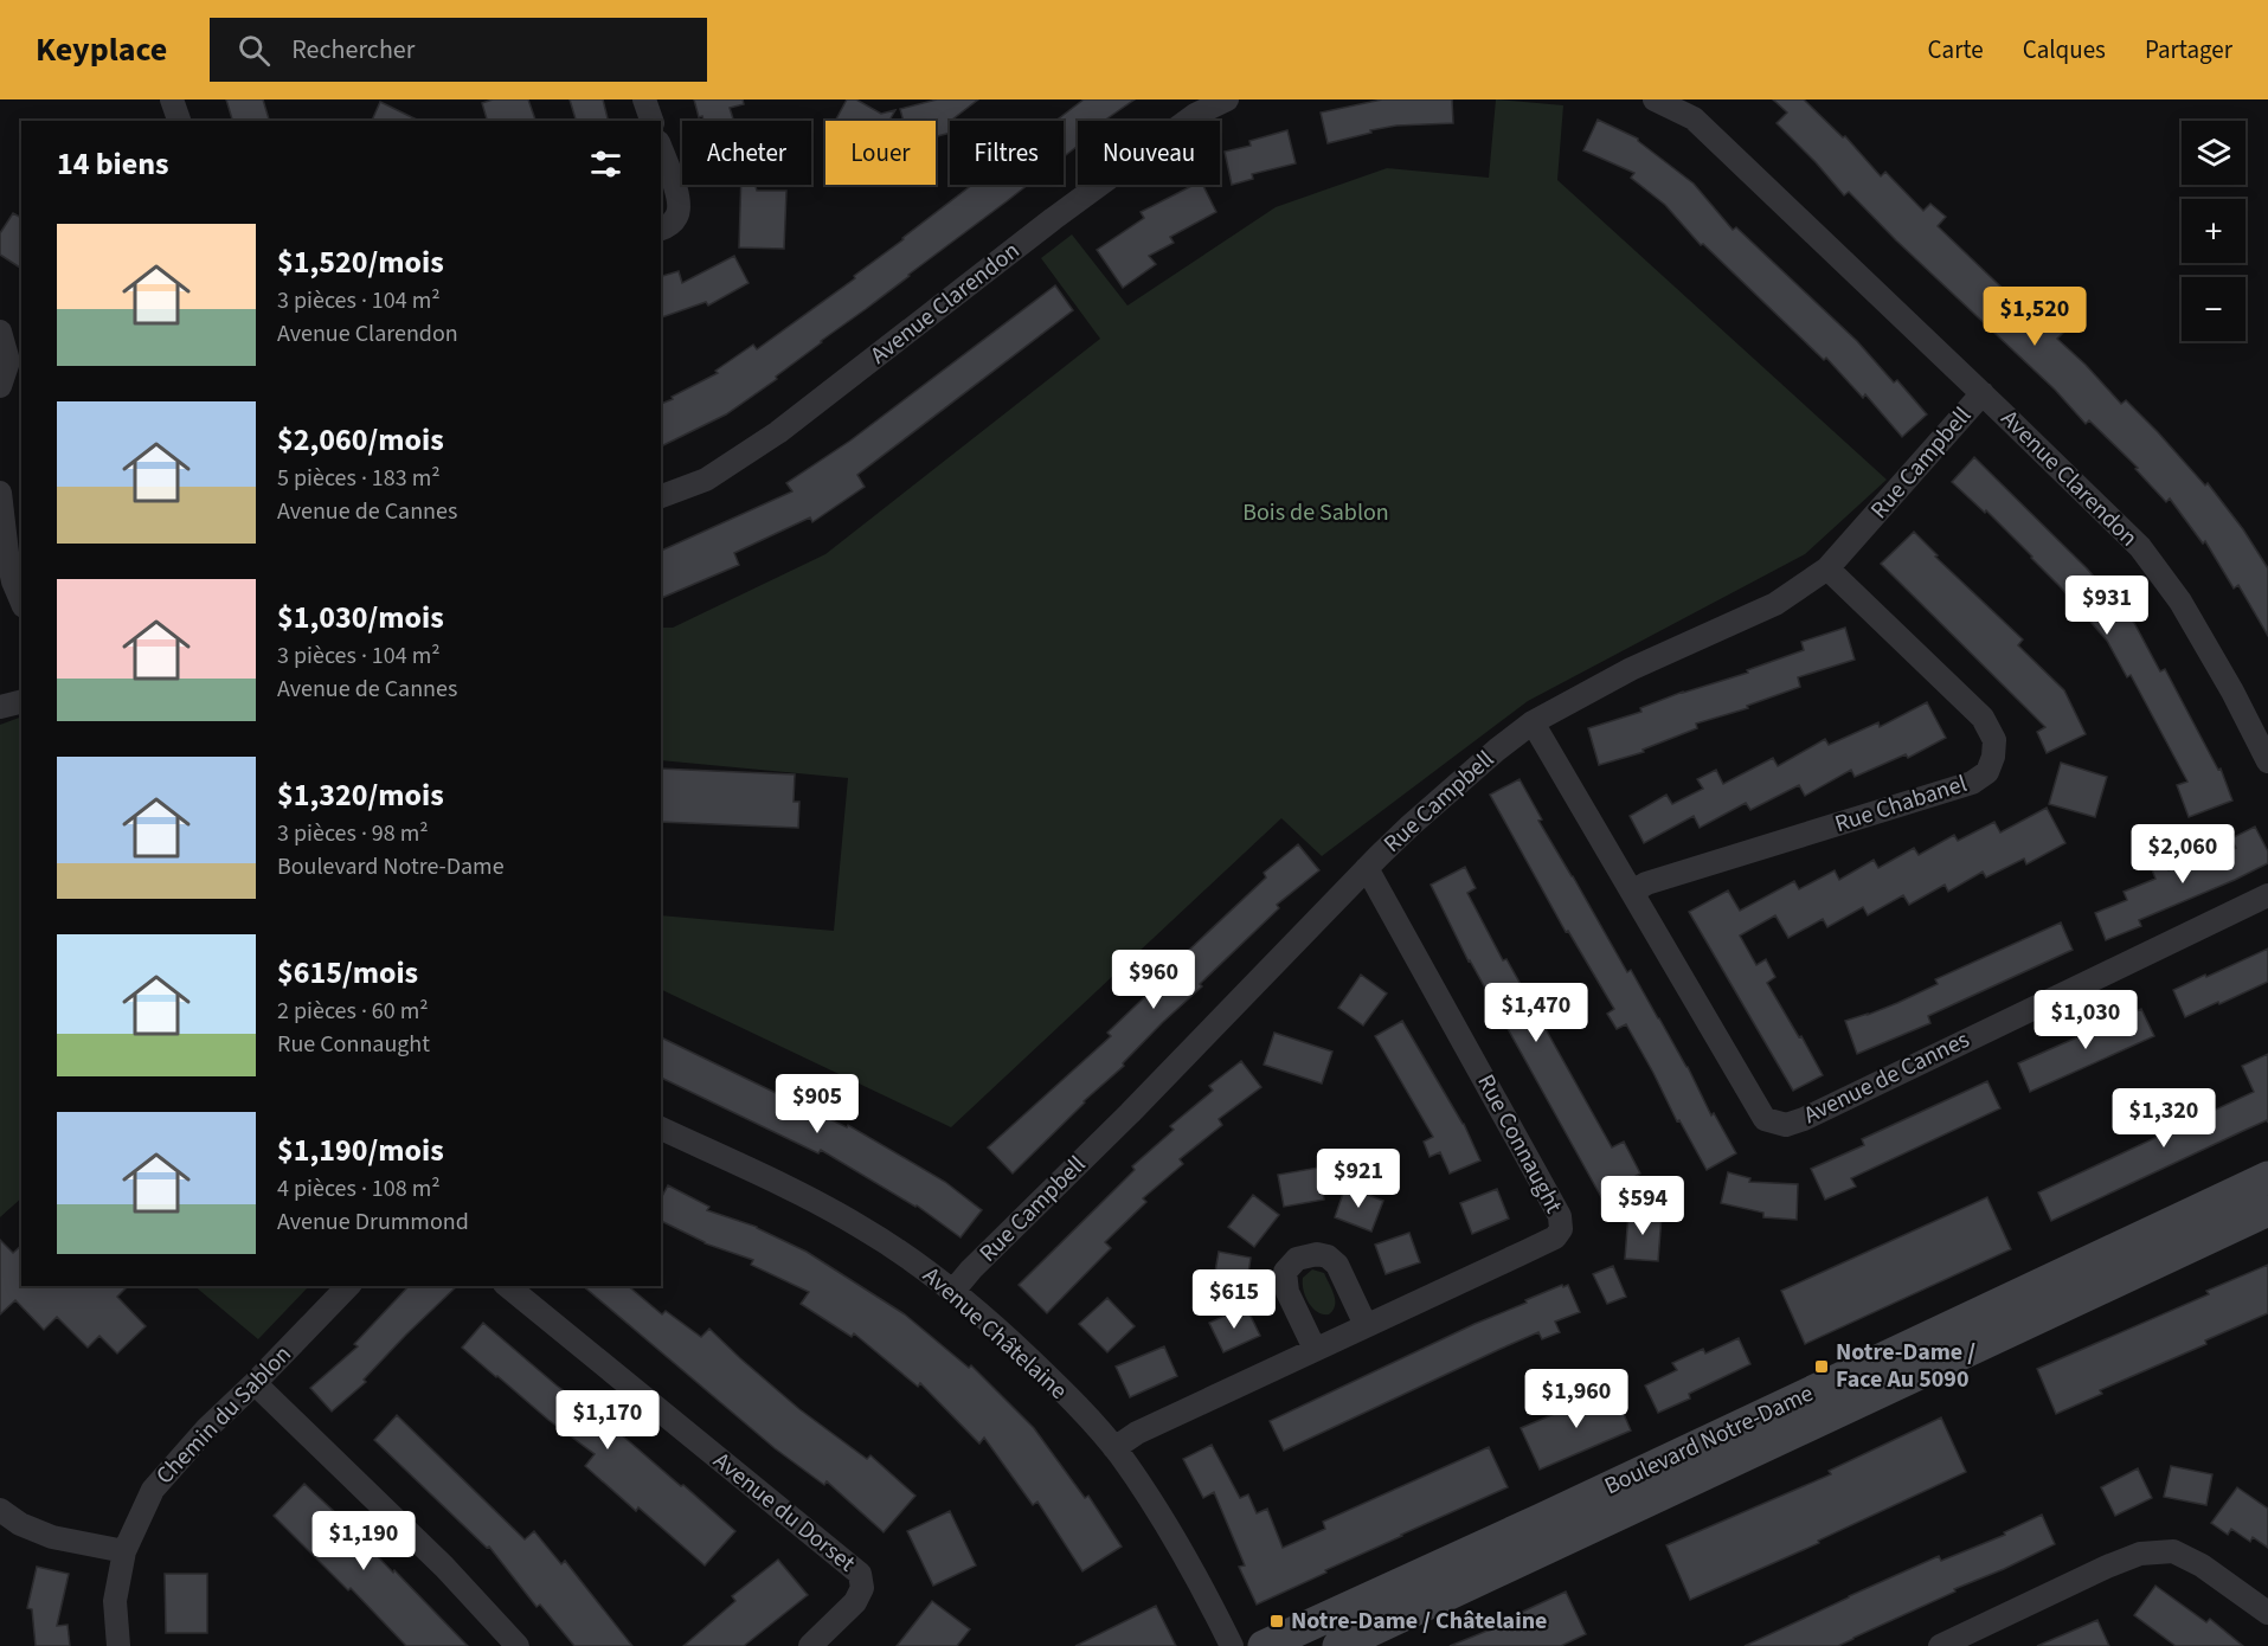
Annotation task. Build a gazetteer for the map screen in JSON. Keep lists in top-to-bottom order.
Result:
{
  "streets": {
    "street": [
      "Avenue Clarendon",
      "Rue Campbell",
      "Rue Chabanel",
      "Avenue de Cannes",
      "Rue Connaught",
      "Avenue Châtelaine",
      "Chemin du Sablon",
      "Boulevard Notre-Dame",
      "Avenue du Dorset"
    ]
  },
  "crossings": [
    ["Avenue Clarendon", "Rue Campbell"],
    ["Rue Campbell", "Rue Chabanel"],
    ["Rue Campbell", "Avenue de Cannes"],
    ["Rue Campbell", "Rue Connaught"],
    ["Rue Campbell", "Avenue Châtelaine"],
    ["Rue Chabanel", "Avenue de Cannes"],
    ["Rue Connaught", "Avenue Châtelaine"]
  ],
  "parks": ["Bois de Sablon"],
  "places": {
    "transit": ["Notre-Dame / Face Au 5090", "Notre-Dame / Châtelaine"]
  },
  "page": {
    "header": "Keyplace",
    "search": "Rechercher",
    "nav": ["Carte", "Calques", "Partager"],
    "map_buttons": ["+", "−"],
    "chip": [
      "Acheter",
      "Louer",
      "Filtres",
      "Nouveau"
    ],
    "heading": "14 biens",
    "list": [
      {
        "name": "$1,520/mois",
        "note": "3 pièces · 104 m² · Avenue Clarendon"
      },
      {
        "name": "$2,060/mois",
        "note": "5 pièces · 183 m² · Avenue de Cannes"
      },
      {
        "name": "$1,030/mois",
        "note": "3 pièces · 104 m² · Avenue de Cannes"
      },
      {
        "name": "$1,320/mois",
        "note": "3 pièces · 98 m² · Boulevard Notre-Dame"
      },
      {
        "name": "$615/mois",
        "note": "2 pièces · 60 m² · Rue Connaught"
      },
      {
        "name": "$1,190/mois",
        "note": "4 pièces · 108 m² · Avenue Drummond"
      }
    ],
    "price": [
      "$1,520",
      "$931",
      "$2,060",
      "$960",
      "$1,470",
      "$1,030",
      "$905",
      "$1,320",
      "$921",
      "$594",
      "$615",
      "$1,960",
      "$1,170",
      "$1,190"
    ]
  }
}
